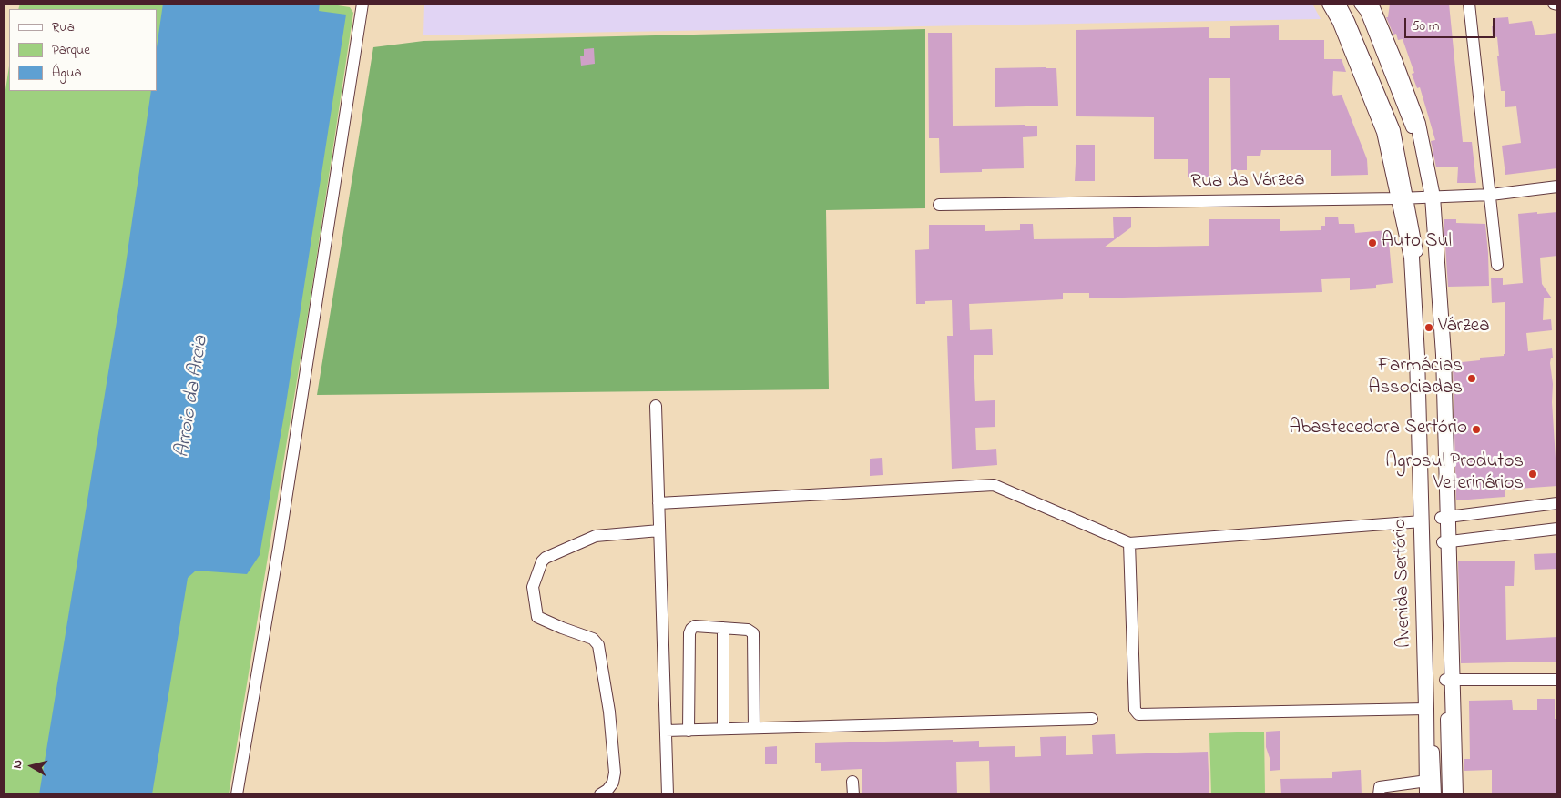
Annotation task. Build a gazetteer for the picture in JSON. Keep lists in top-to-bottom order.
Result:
{
  "streets": {
    "main road": ["Avenida Sertório"],
    "street": ["Rua da Várzea"]
  },
  "crossings": [
    ["Rua da Várzea", "Avenida Sertório"]
  ],
  "water": ["Arroio da Areia"],
  "places": [
    "Auto Sul",
    "Várzea",
    "Farmácias Associadas",
    "Abastecedora Sertório",
    "Agrosul Produtos Veterinários"
  ],
  "legend": ["Rua", "Parque", "Água"],
  "scale_bar": "50 m",
  "north": "left"
}
